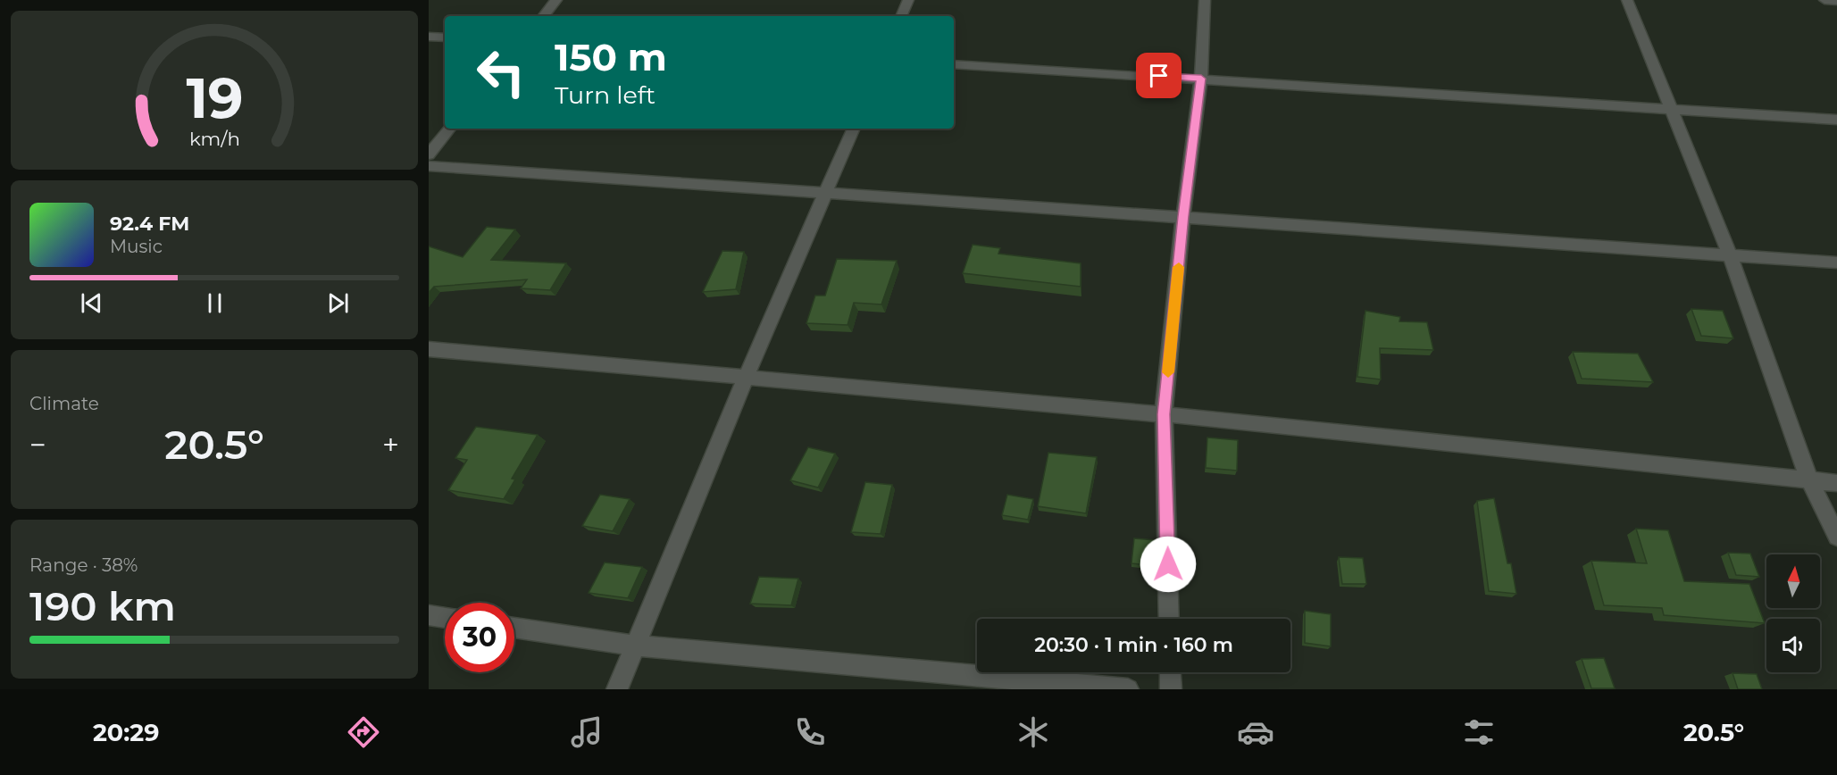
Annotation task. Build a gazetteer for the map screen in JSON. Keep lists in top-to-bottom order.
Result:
{
  "north": "top",
  "page": {
    "turn": ["150 m", "Turn left"],
    "song": ["92.4 FM", "Music"],
    "tile": [
      "Climate",
      ["Range · 38%", "190 km"]
    ],
    "heat": ["−", "20.5°", "+"],
    "limit": "30",
    "trip": "20:30 · 1 min · 160 m",
    "tabs": ["20:29", "20.5°"],
    "gauge": ["19", "km/h"]
  }
}
